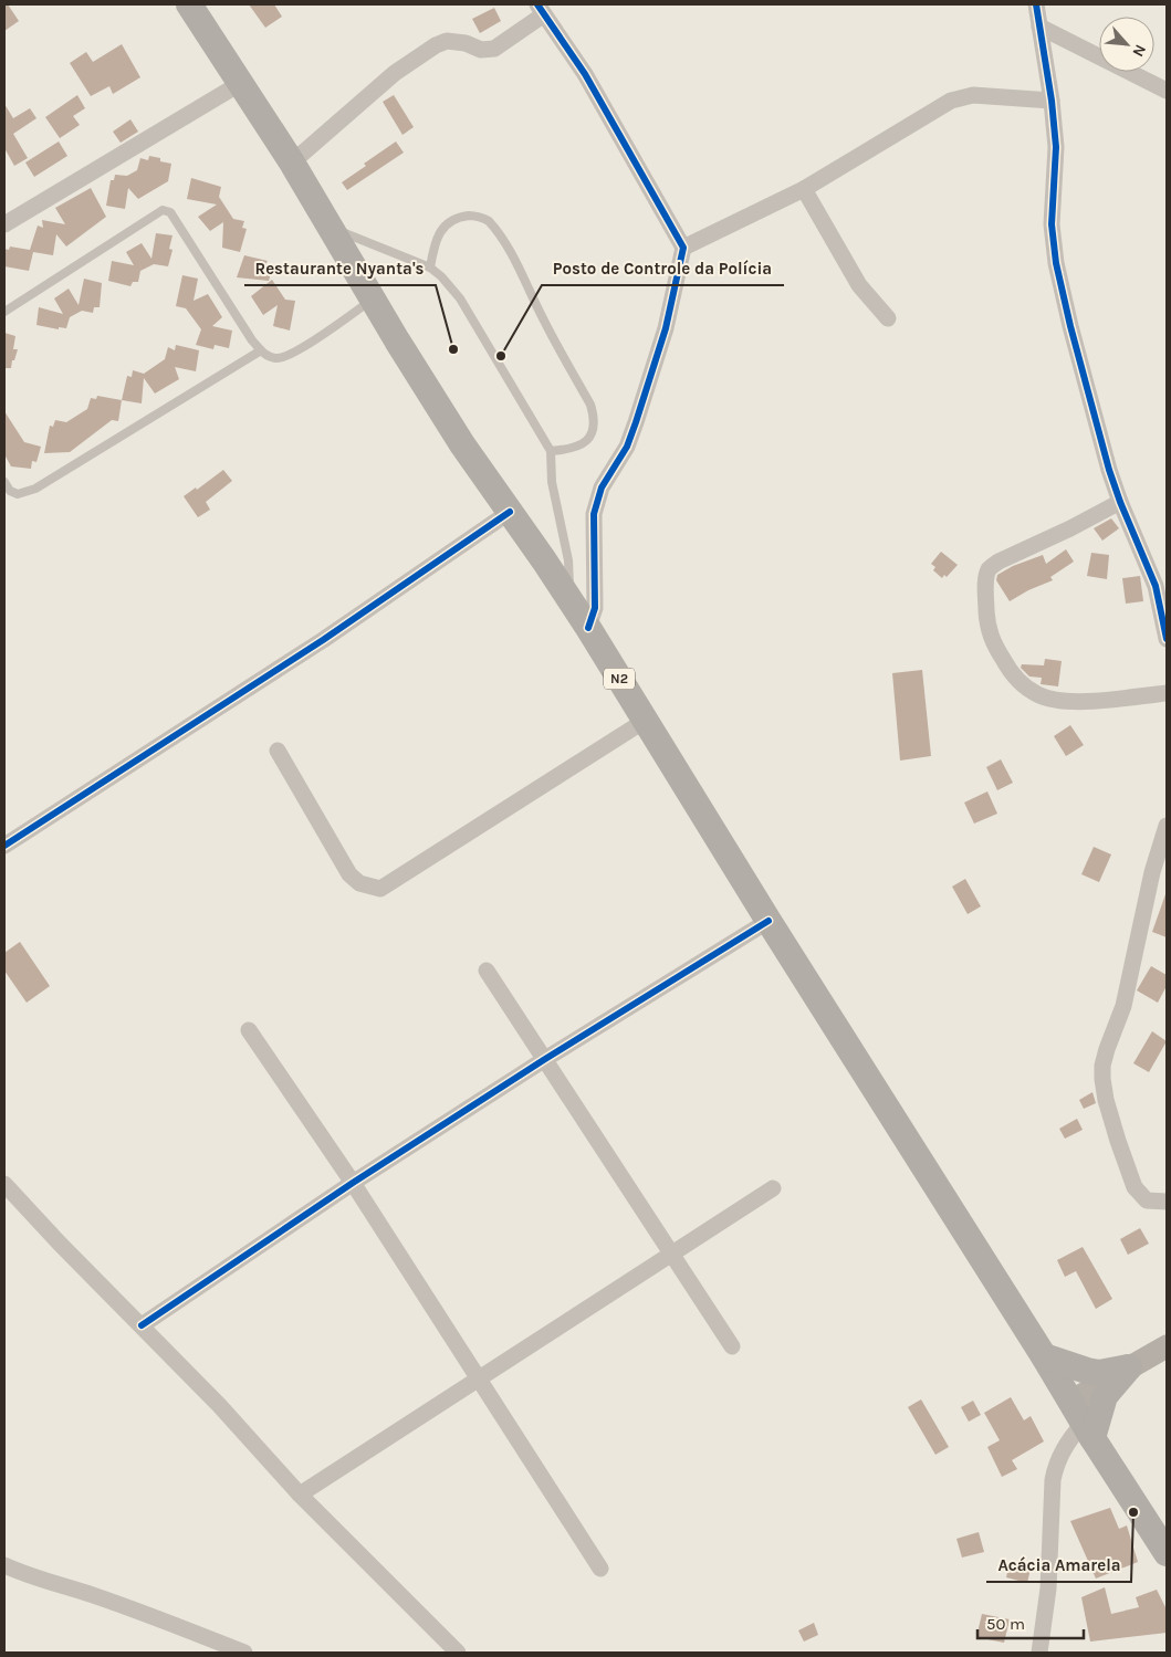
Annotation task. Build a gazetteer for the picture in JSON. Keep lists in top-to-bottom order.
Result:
{
  "streets": {
    "main road": ["N2"]
  },
  "places": ["Restaurante Nyanta's", "Posto de Controle da Polícia", "Acácia Amarela"],
  "scale_bar": "50 m",
  "north": "bottom right"
}
